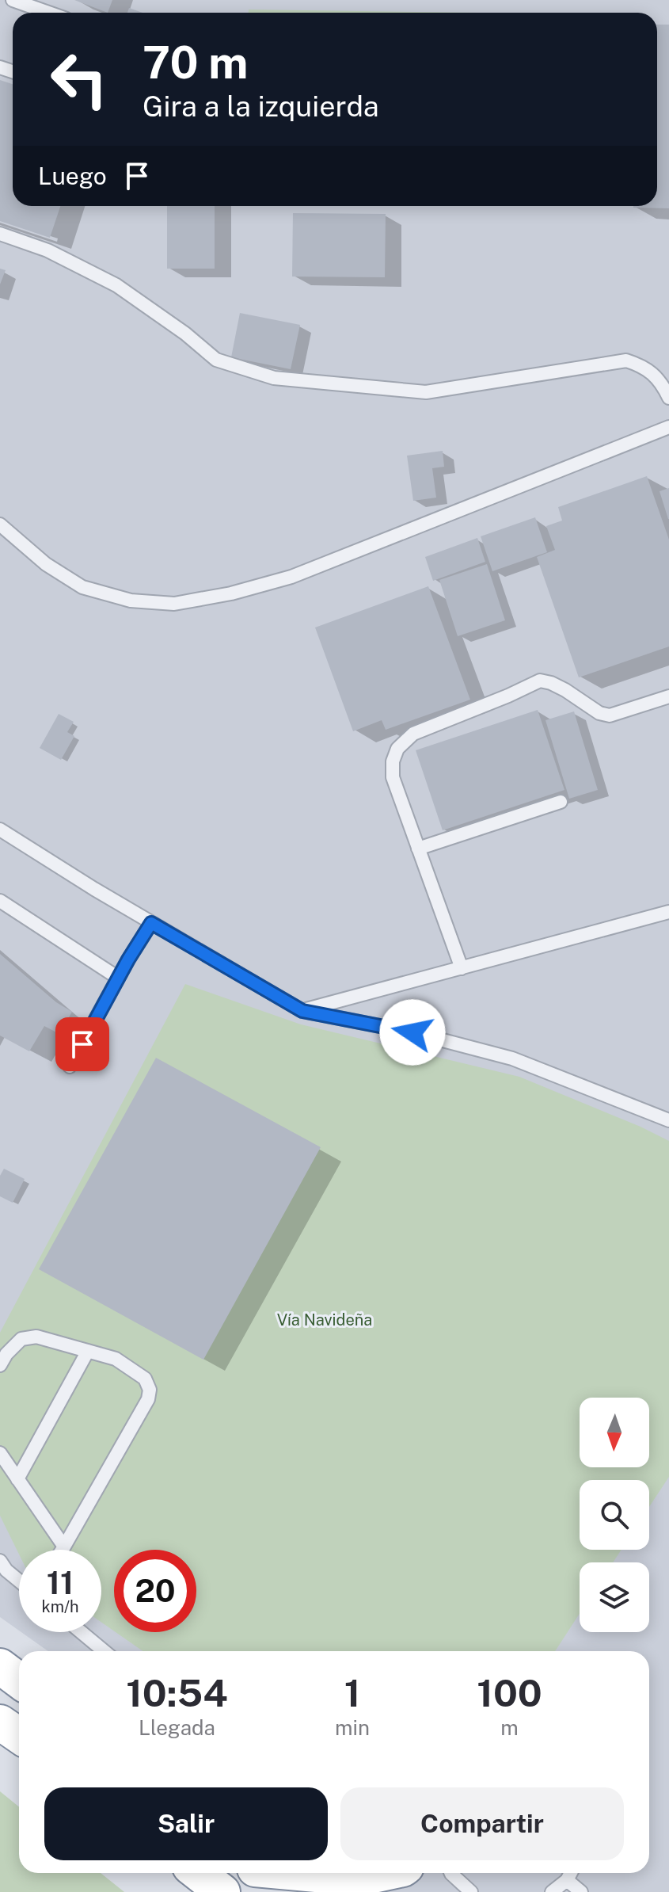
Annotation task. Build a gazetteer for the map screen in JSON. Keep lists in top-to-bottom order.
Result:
{
  "parks": ["Vía Navideña"],
  "north": "bottom",
  "page": {
    "turn": ["70 m", "Gira a la izquierda"],
    "then": "Luego",
    "speed": "11 km/h",
    "limit": "20",
    "eta": [
      "10:54",
      "Llegada",
      "1",
      "min",
      "100",
      "m"
    ],
    "buttons": ["Salir", "Compartir"]
  }
}
